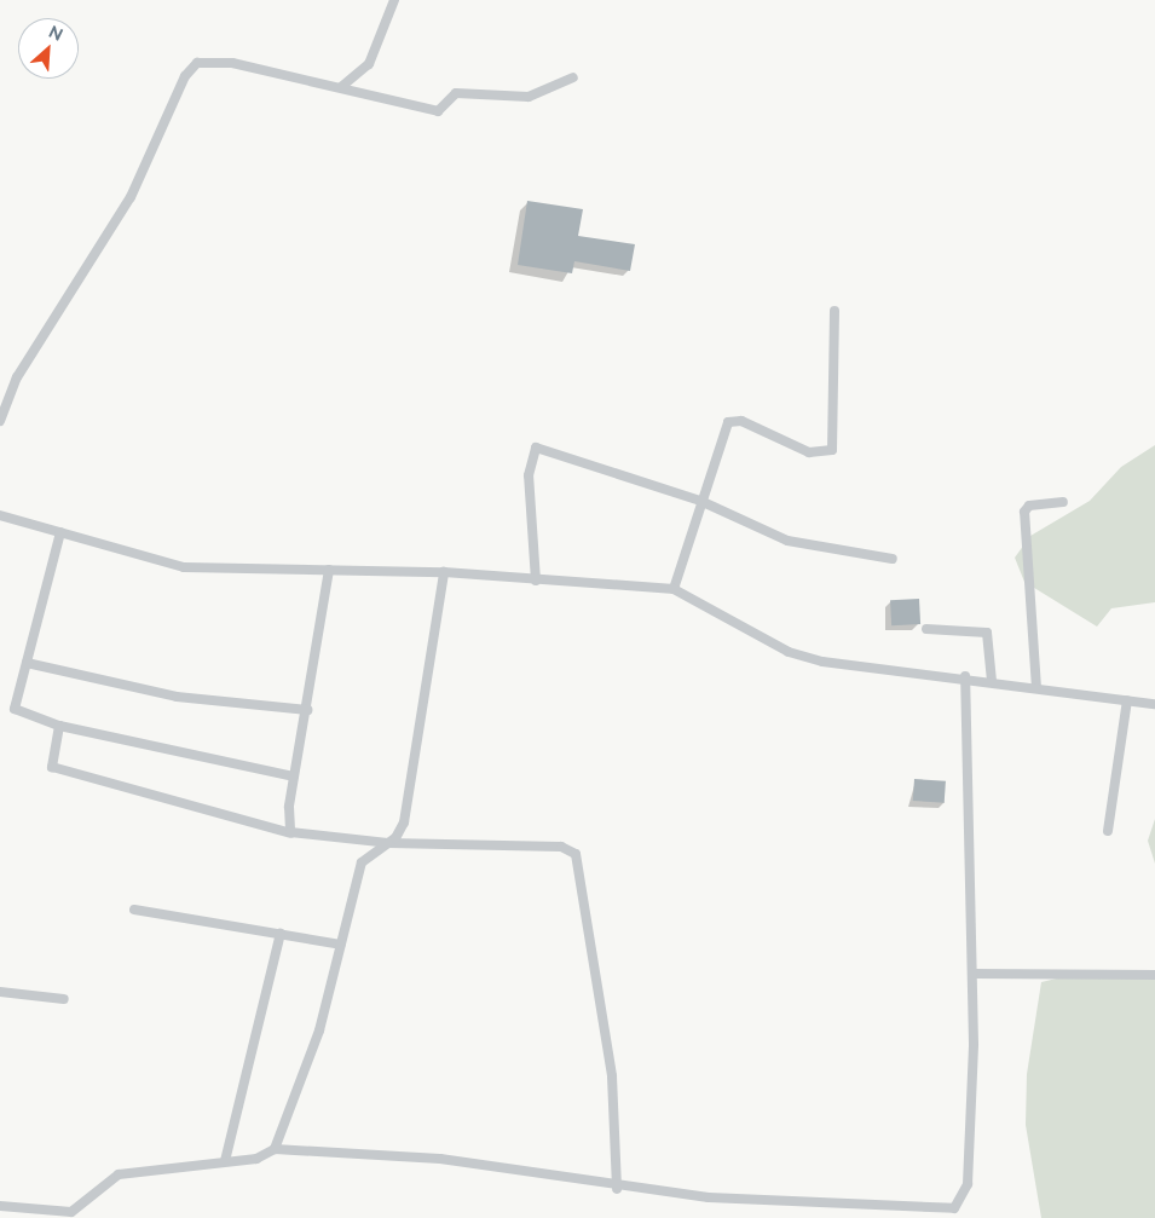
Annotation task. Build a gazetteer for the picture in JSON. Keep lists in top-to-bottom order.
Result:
{
  "north": "top right"
}
